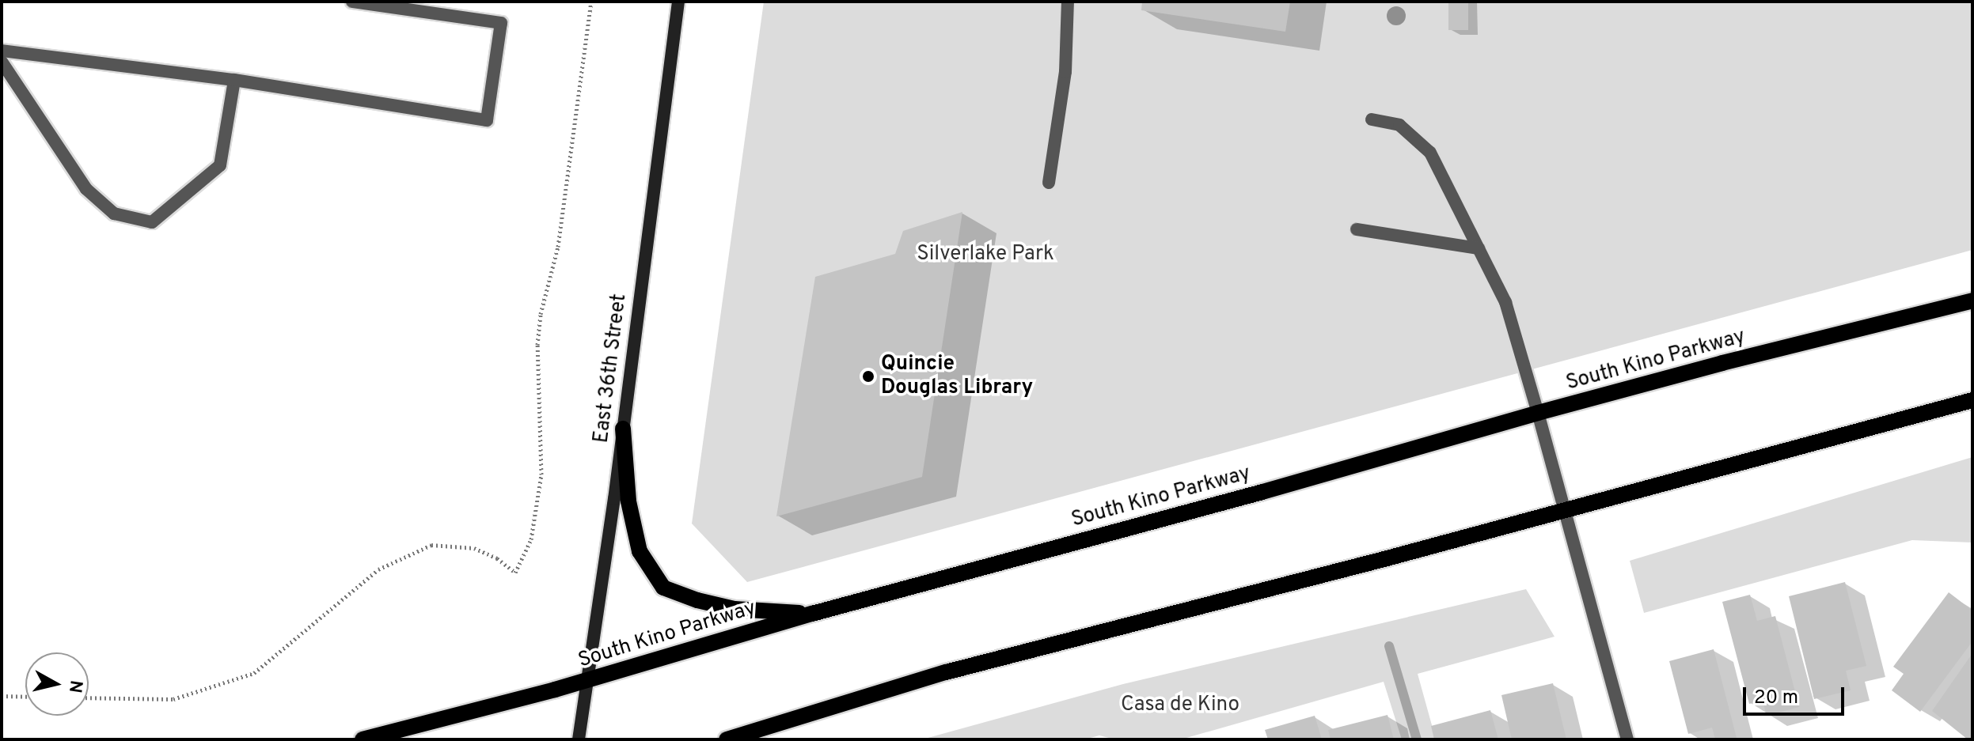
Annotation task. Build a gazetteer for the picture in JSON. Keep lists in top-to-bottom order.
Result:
{
  "streets": {
    "main road": ["South Kino Parkway", "East 36th Street"]
  },
  "crossings": [
    ["South Kino Parkway", "East 36th Street"]
  ],
  "parks": ["Silverlake Park", "Casa de Kino"],
  "places": ["Quincie Douglas Library"],
  "scale_bar": "20 m",
  "north": "right"
}
